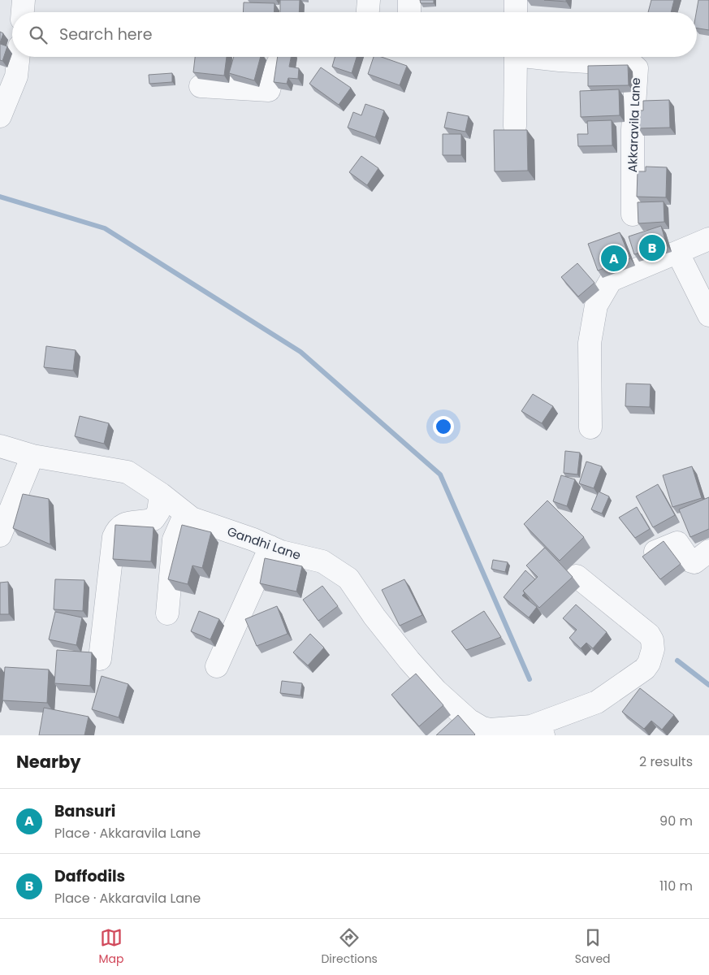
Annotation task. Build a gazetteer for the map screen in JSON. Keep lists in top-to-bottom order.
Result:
{
  "streets": {
    "street": ["Akkaravila Lane", "Gandhi Lane"]
  },
  "page": {
    "search": "Search here",
    "pins": ["B", "A"],
    "heading": ["Nearby", "2 results"],
    "list": [
      {
        "mark": "A",
        "name": "Bansuri",
        "note": "Place · Akkaravila Lane",
        "value": "90 m"
      },
      {
        "mark": "B",
        "name": "Daffodils",
        "note": "Place · Akkaravila Lane",
        "value": "110 m"
      }
    ],
    "nav": ["Map", "Directions", "Saved"]
  }
}
